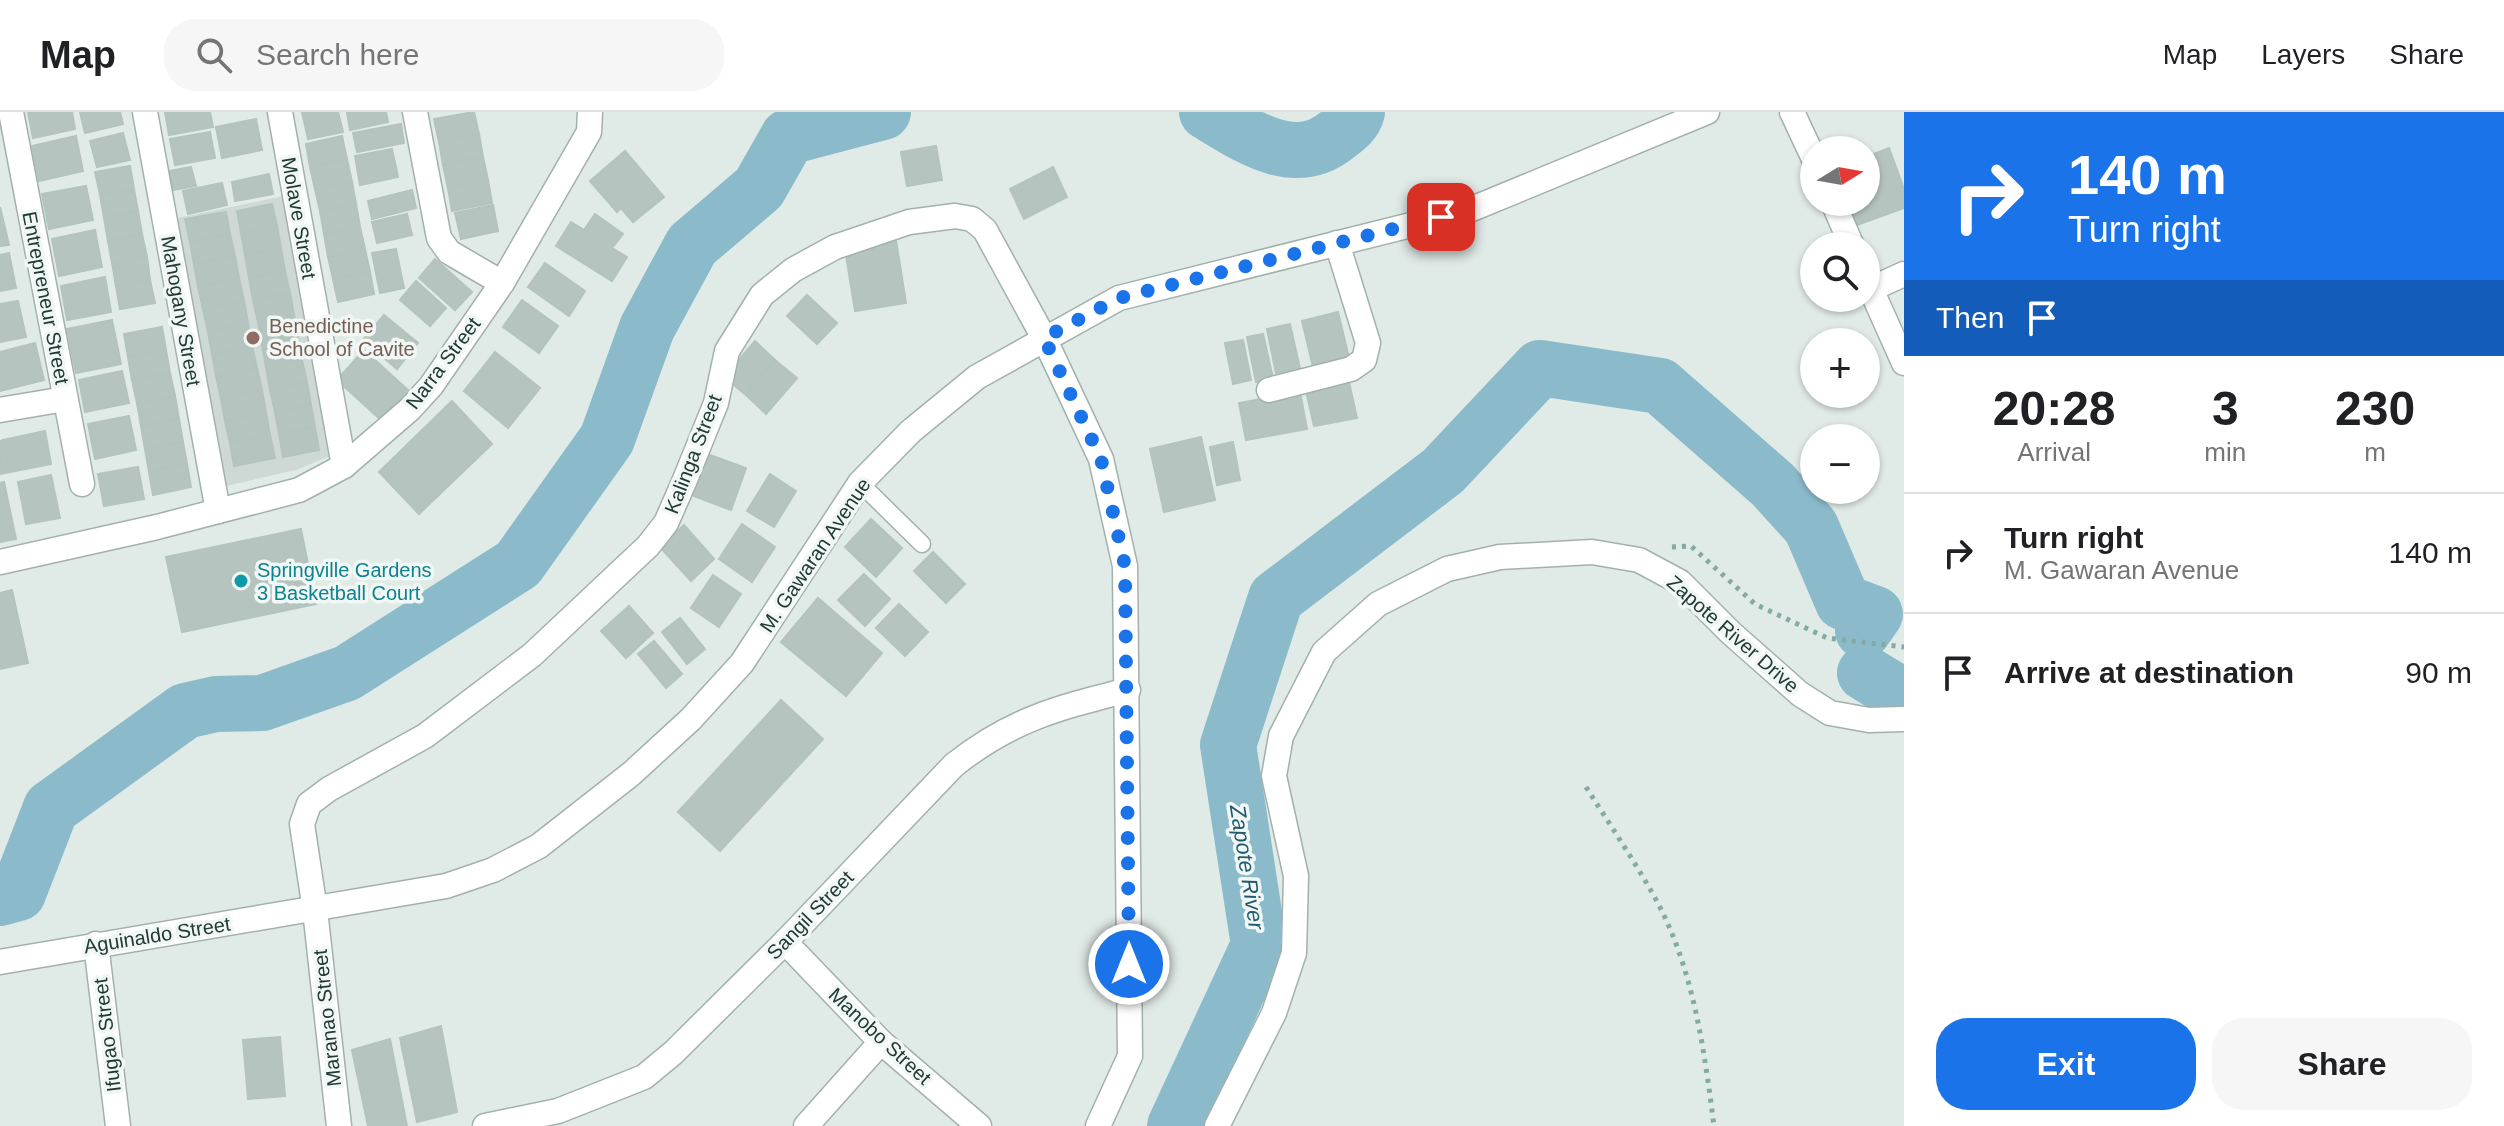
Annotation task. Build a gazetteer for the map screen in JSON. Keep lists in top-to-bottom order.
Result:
{
  "streets": {
    "street": [
      "Molave Street",
      "Entrepreneur Street",
      "Mahogany Street",
      "Narra Street",
      "Kalinga Street",
      "M. Gawaran Avenue",
      "Zapote River Drive",
      "Sangil Street",
      "Aguinaldo Street",
      "Maranao Street",
      "Ifugao Street",
      "Manobo Street"
    ]
  },
  "crossings": [
    ["Molave Street", "Narra Street"],
    ["Mahogany Street", "Narra Street"],
    ["Kalinga Street", "M. Gawaran Avenue"],
    ["Kalinga Street", "Aguinaldo Street"],
    ["Kalinga Street", "Maranao Street"],
    ["M. Gawaran Avenue", "Aguinaldo Street"],
    ["M. Gawaran Avenue", "Maranao Street"],
    ["Sangil Street", "Manobo Street"],
    ["Aguinaldo Street", "Maranao Street"],
    ["Aguinaldo Street", "Ifugao Street"]
  ],
  "water": ["Zapote River"],
  "places": ["Benedictine School of Cavite", "Springville Gardens 3 Basketball Court"],
  "north": "right",
  "page": {
    "header": "Map",
    "search": "Search here",
    "nav": ["Map", "Layers", "Share"],
    "turn": ["140 m", "Turn right"],
    "map_buttons": ["+", "−"],
    "then": "Then",
    "eta": [
      "20:28",
      "Arrival",
      "3",
      "min",
      "230",
      "m"
    ],
    "list": [
      {
        "name": "Turn right",
        "note": "M. Gawaran Avenue",
        "value": "140 m"
      },
      {
        "name": "Arrive at destination",
        "value": "90 m"
      }
    ],
    "buttons": ["Exit", "Share"]
  }
}
